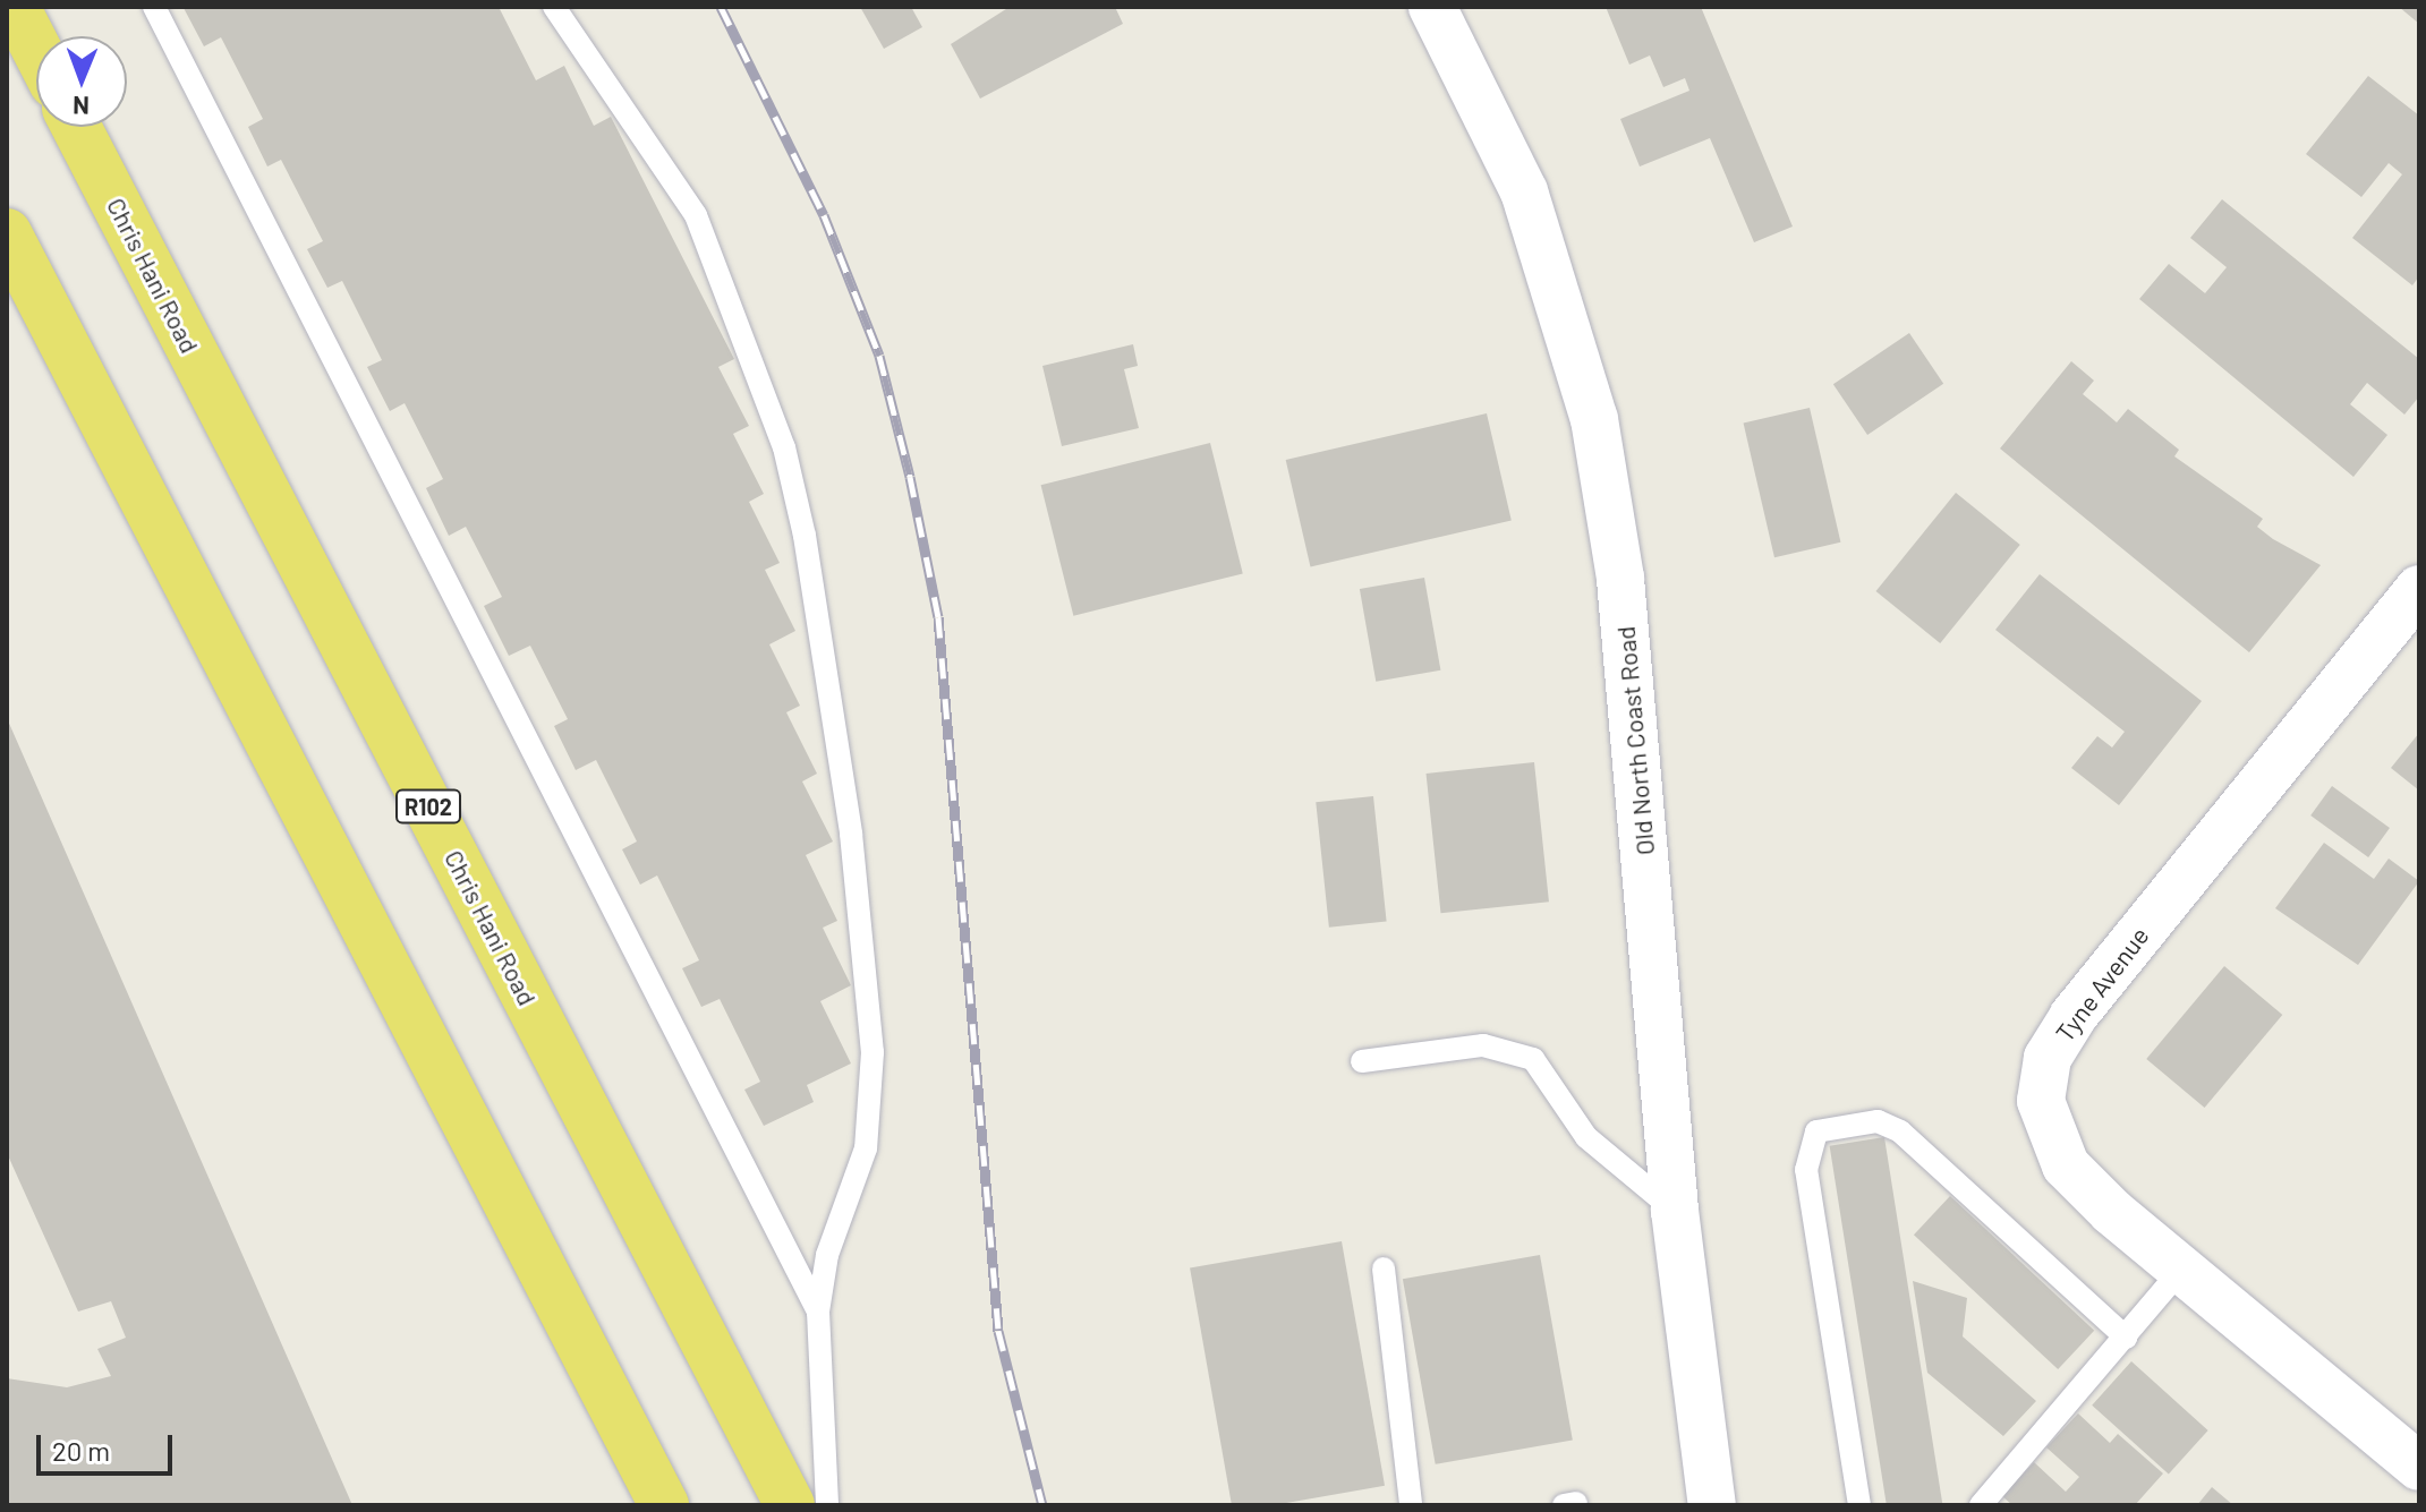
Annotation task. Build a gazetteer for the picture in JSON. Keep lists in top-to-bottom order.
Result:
{
  "streets": {
    "main road": ["Chris Hani Road", "R102"],
    "street": ["Old North Coast Road", "Tyne Avenue"]
  },
  "scale_bar": "20 m",
  "north": "bottom"
}
